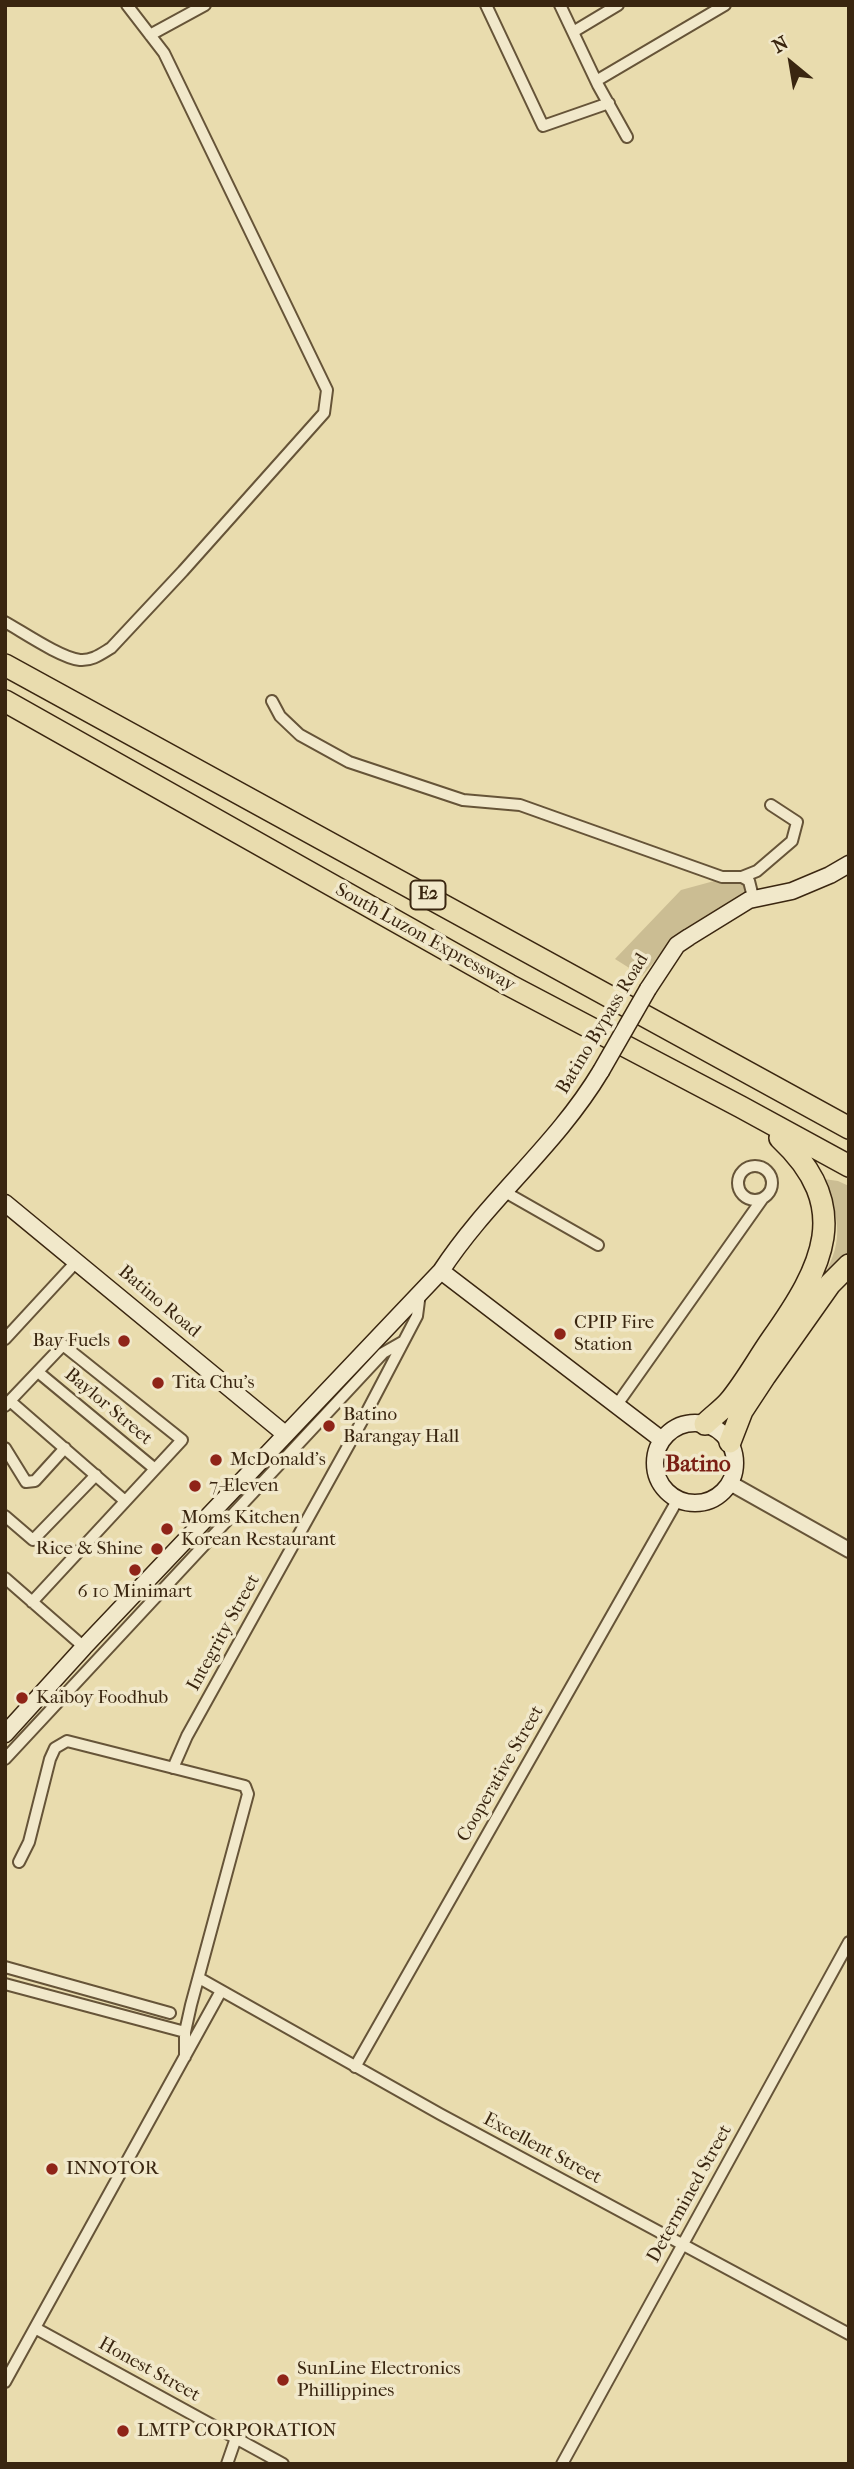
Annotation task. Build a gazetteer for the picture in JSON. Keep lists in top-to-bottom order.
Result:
{
  "streets": {
    "highway": ["E2", "South Luzon Expressway"],
    "main road": ["Batino Bypass Road", "Batino Road"],
    "street": [
      "Baylor Street",
      "Integrity Street",
      "Cooperative Street",
      "Excellent Street",
      "Determined Street",
      "Honest Street"
    ]
  },
  "crossings": [
    ["Batino Bypass Road", "Batino Road"],
    ["Batino Bypass Road", "Integrity Street"],
    ["Cooperative Street", "Excellent Street"],
    ["Excellent Street", "Determined Street"]
  ],
  "districts": ["Batino"],
  "places": [
    "CPIP Fire Station",
    "Bay Fuels",
    "Tita Chu's",
    "Batino Barangay Hall",
    "McDonald's",
    "7-Eleven",
    "Moms Kitchen Korean Restaurant",
    "Rice & Shine",
    "6 10 Minimart",
    "Kaiboy Foodhub",
    "INNOTOR",
    "SunLine Electronics Phillippines",
    "LMTP CORPORATION"
  ],
  "north": "top left"
}
